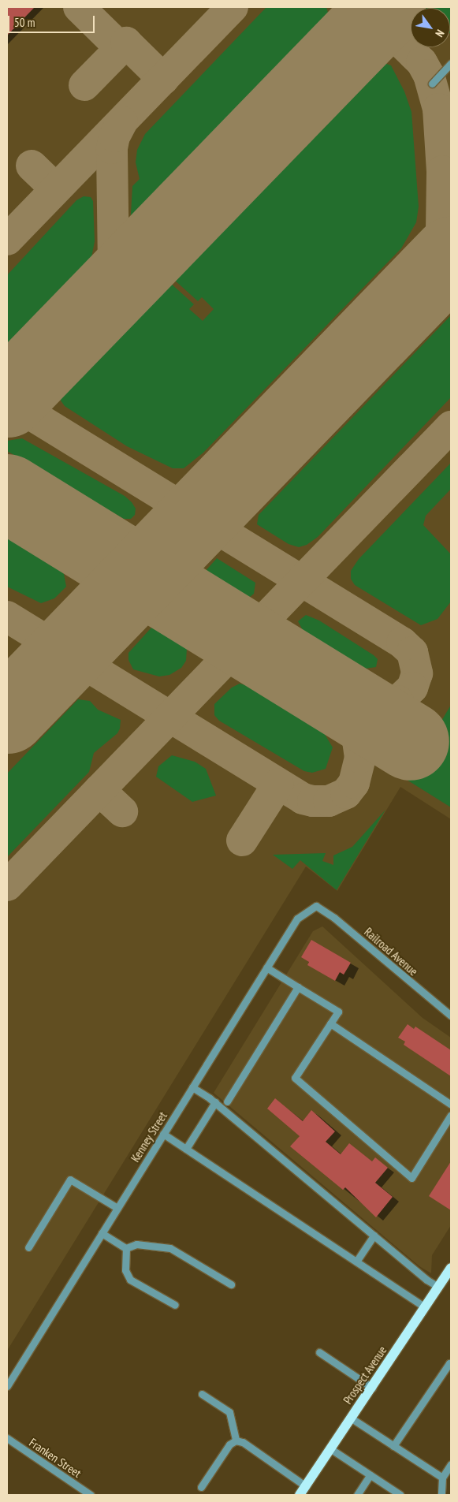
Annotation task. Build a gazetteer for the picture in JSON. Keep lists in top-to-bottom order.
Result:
{
  "streets": {
    "main road": ["Prospect Avenue"],
    "street": ["Railroad Avenue", "Kenney Street", "Franken Street"]
  },
  "crossings": [
    ["Railroad Avenue", "Kenney Street"]
  ],
  "scale_bar": "50 m",
  "north": "bottom right"
}
